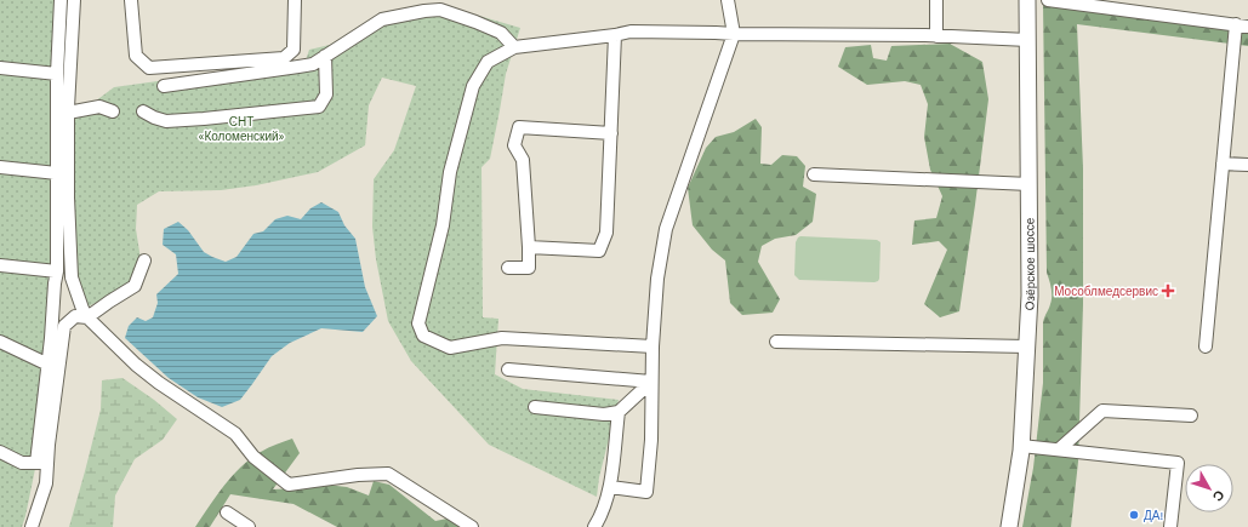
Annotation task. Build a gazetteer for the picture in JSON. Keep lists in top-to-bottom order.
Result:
{
  "streets": {
    "main road": ["Озёрское шоссе"]
  },
  "parks": ["СНТ «Коломенский»"],
  "places": {
    "health": ["Мособлмедсервис"],
    "other": ["ДА!"]
  },
  "north": "bottom right"
}
